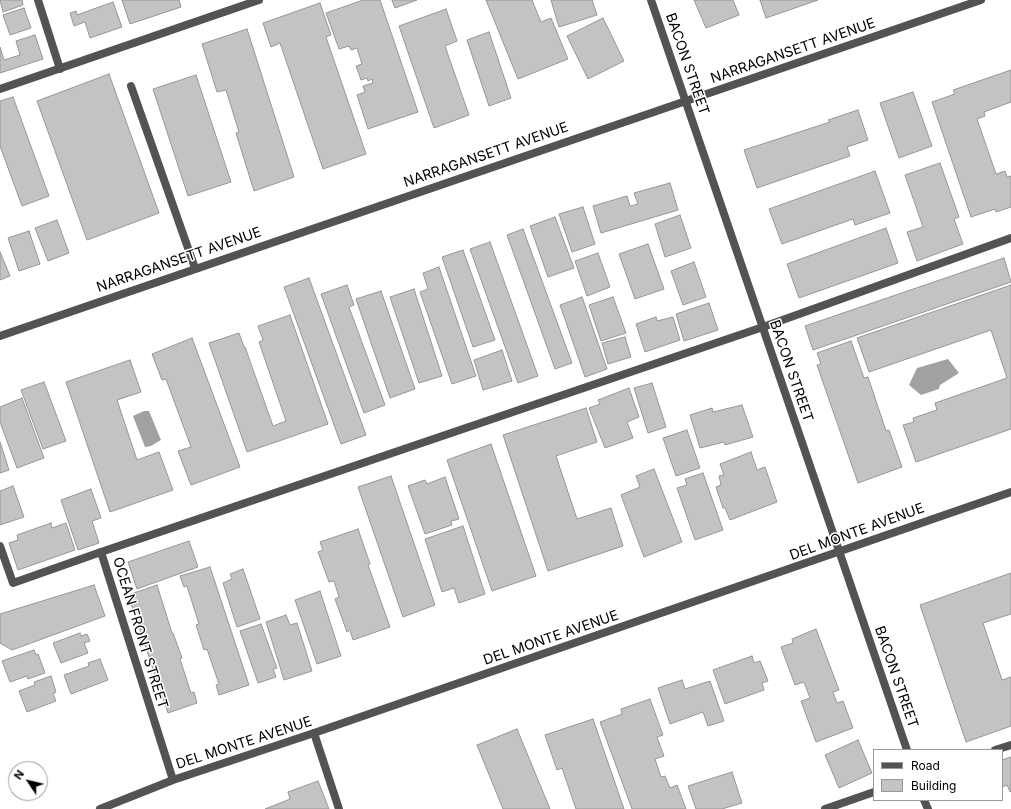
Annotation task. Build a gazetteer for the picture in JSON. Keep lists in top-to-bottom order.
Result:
{
  "streets": {
    "street": [
      "NARRAGANSETT AVENUE",
      "BACON STREET",
      "DEL MONTE AVENUE",
      "OCEAN FRONT STREET"
    ]
  },
  "crossings": [
    ["NARRAGANSETT AVENUE", "BACON STREET"],
    ["BACON STREET", "DEL MONTE AVENUE"],
    ["DEL MONTE AVENUE", "OCEAN FRONT STREET"]
  ],
  "legend": ["Road", "Building"],
  "north": "top left"
}
